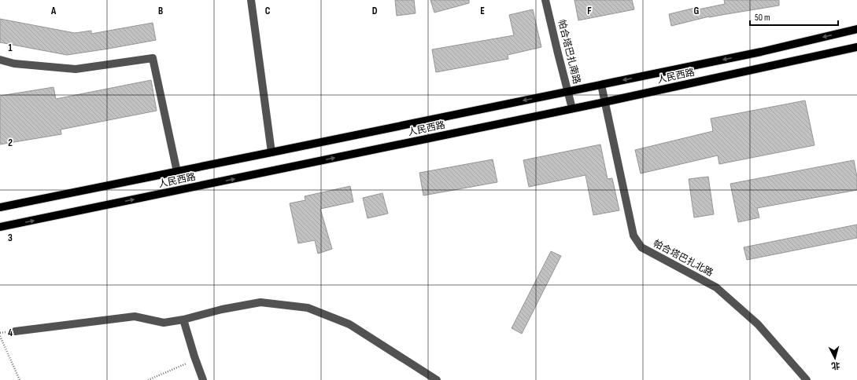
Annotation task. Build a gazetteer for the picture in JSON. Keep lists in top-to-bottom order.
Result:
{
  "streets": {
    "main road": ["人民西路"],
    "street": ["帕合塔巴扎南路", "帕合塔巴扎北路"]
  },
  "crossings": [
    ["帕合塔巴扎南路", "人民西路"],
    ["人民西路", "帕合塔巴扎北路"]
  ],
  "scale_bar": "50 m",
  "north": "bottom",
  "grid": {
    "columns": [
      "A",
      "B",
      "C",
      "D",
      "E",
      "F",
      "G"
    ],
    "rows": [
      "1",
      "2",
      "3",
      "4"
    ]
  }
}
